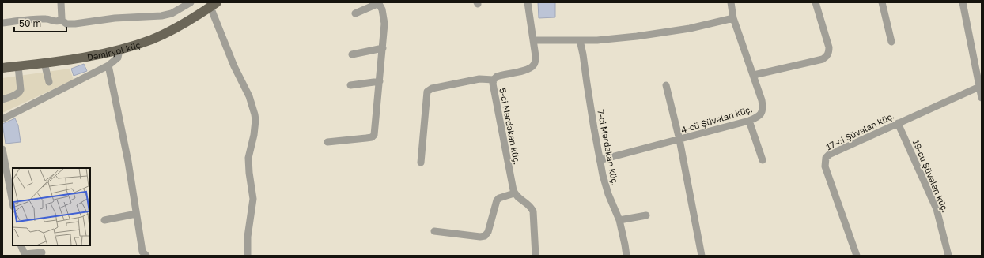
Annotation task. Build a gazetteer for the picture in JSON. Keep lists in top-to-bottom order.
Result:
{
  "streets": {
    "main road": ["Dəmiryol küç."],
    "street": [
      "4-cü Şüvəlan küç.",
      "5-ci Mərdəkan küç.",
      "17-ci Şüvəlan küç.",
      "7-ci Mərdəkan küç.",
      "19-cu Şüvəlan küç."
    ]
  },
  "crossings": [
    ["4-cü Şüvəlan küç.", "7-ci Mərdəkan küç."],
    ["17-ci Şüvəlan küç.", "19-cu Şüvəlan küç."]
  ],
  "scale_bar": "50 m"
}
